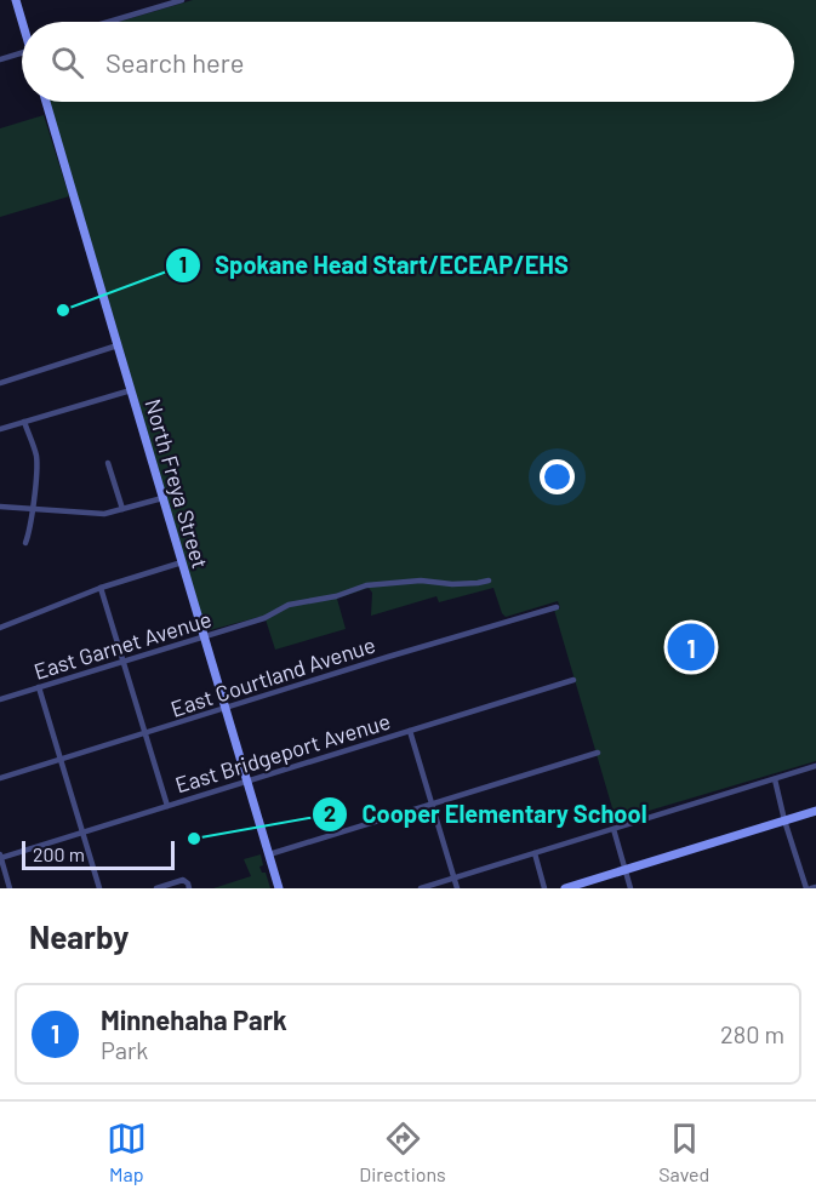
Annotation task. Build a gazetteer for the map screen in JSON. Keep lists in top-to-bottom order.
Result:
{
  "streets": {
    "street": [
      "North Freya Street",
      "East Garnet Avenue",
      "East Courtland Avenue",
      "East Bridgeport Avenue"
    ]
  },
  "crossings": [
    ["North Freya Street", "East Garnet Avenue"],
    ["North Freya Street", "East Courtland Avenue"],
    ["North Freya Street", "East Bridgeport Avenue"]
  ],
  "places": ["Spokane Head Start/ECEAP/EHS", "Cooper Elementary School"],
  "scale_bar": "200 m",
  "page": {
    "search": "Search here",
    "pins": "1",
    "scale": "200 m",
    "heading": "Nearby",
    "list": [
      {
        "mark": "1",
        "name": "Minnehaha Park",
        "note": "Park",
        "value": "280 m"
      }
    ],
    "nav": ["Map", "Directions", "Saved"]
  }
}
